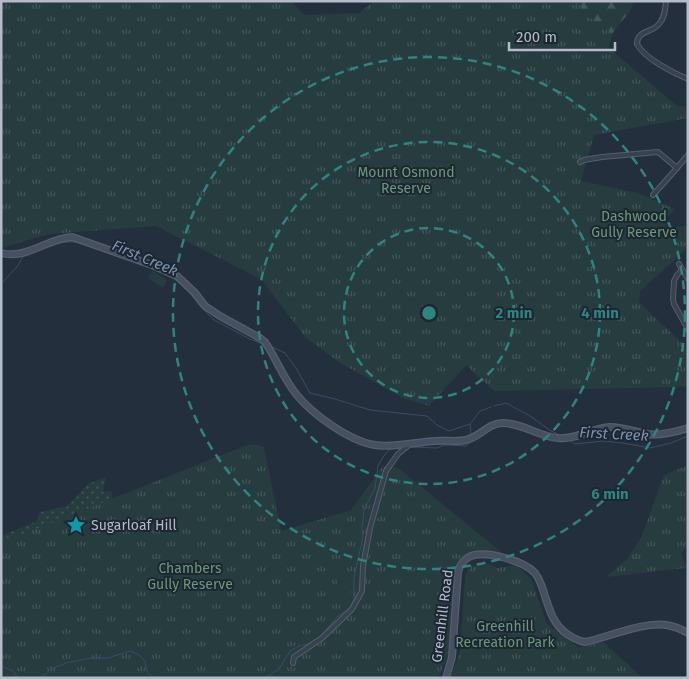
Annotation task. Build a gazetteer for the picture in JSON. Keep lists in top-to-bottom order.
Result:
{
  "streets": {
    "street": ["Greenhill Road"]
  },
  "water": ["First Creek"],
  "parks": [
    "Mount Osmond Reserve",
    "Dashwood Gully Reserve",
    "Chambers Gully Reserve",
    "Greenhill Recreation Park"
  ],
  "places": {
    "place": ["Sugarloaf Hill"]
  },
  "scale_bar": "200 m",
  "rings": ["2 min", "4 min", "6 min"]
}
